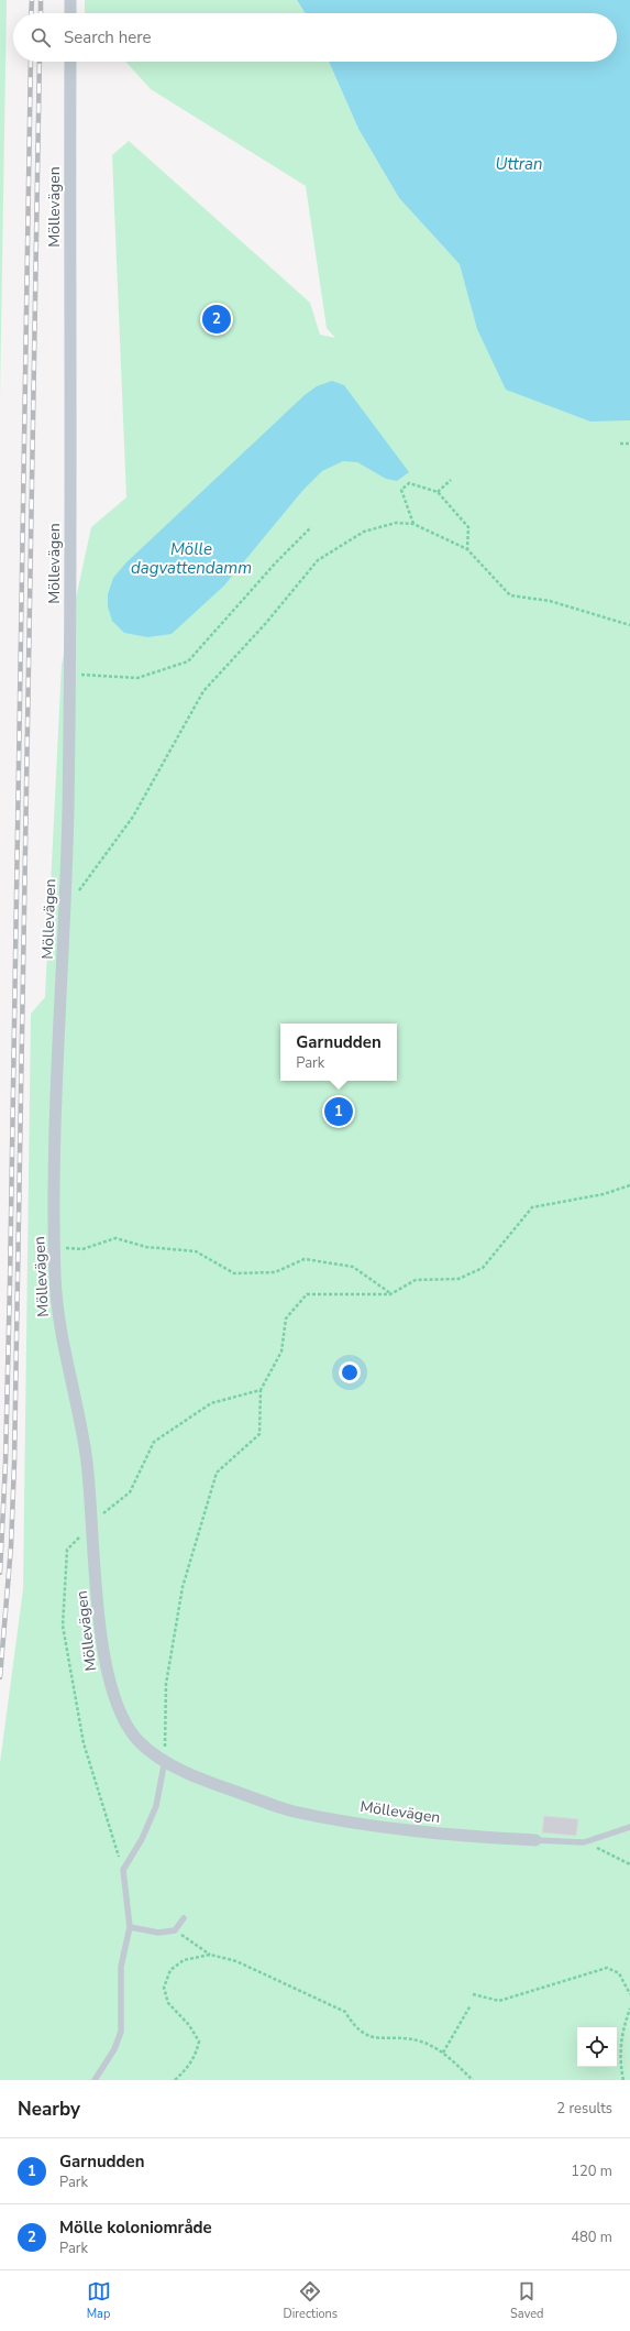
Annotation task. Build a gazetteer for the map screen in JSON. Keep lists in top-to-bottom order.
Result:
{
  "streets": {
    "street": ["Möllevägen"]
  },
  "water": ["Uttran", "Mölle dagvattendamm"],
  "page": {
    "search": "Search here",
    "pins": ["2", "1"],
    "popup": ["Garnudden", "Park"],
    "heading": ["Nearby", "2 results"],
    "list": [
      {
        "mark": "1",
        "name": "Garnudden",
        "note": "Park",
        "value": "120 m"
      },
      {
        "mark": "2",
        "name": "Mölle koloniområde",
        "note": "Park",
        "value": "480 m"
      }
    ],
    "nav": ["Map", "Directions", "Saved"]
  }
}
